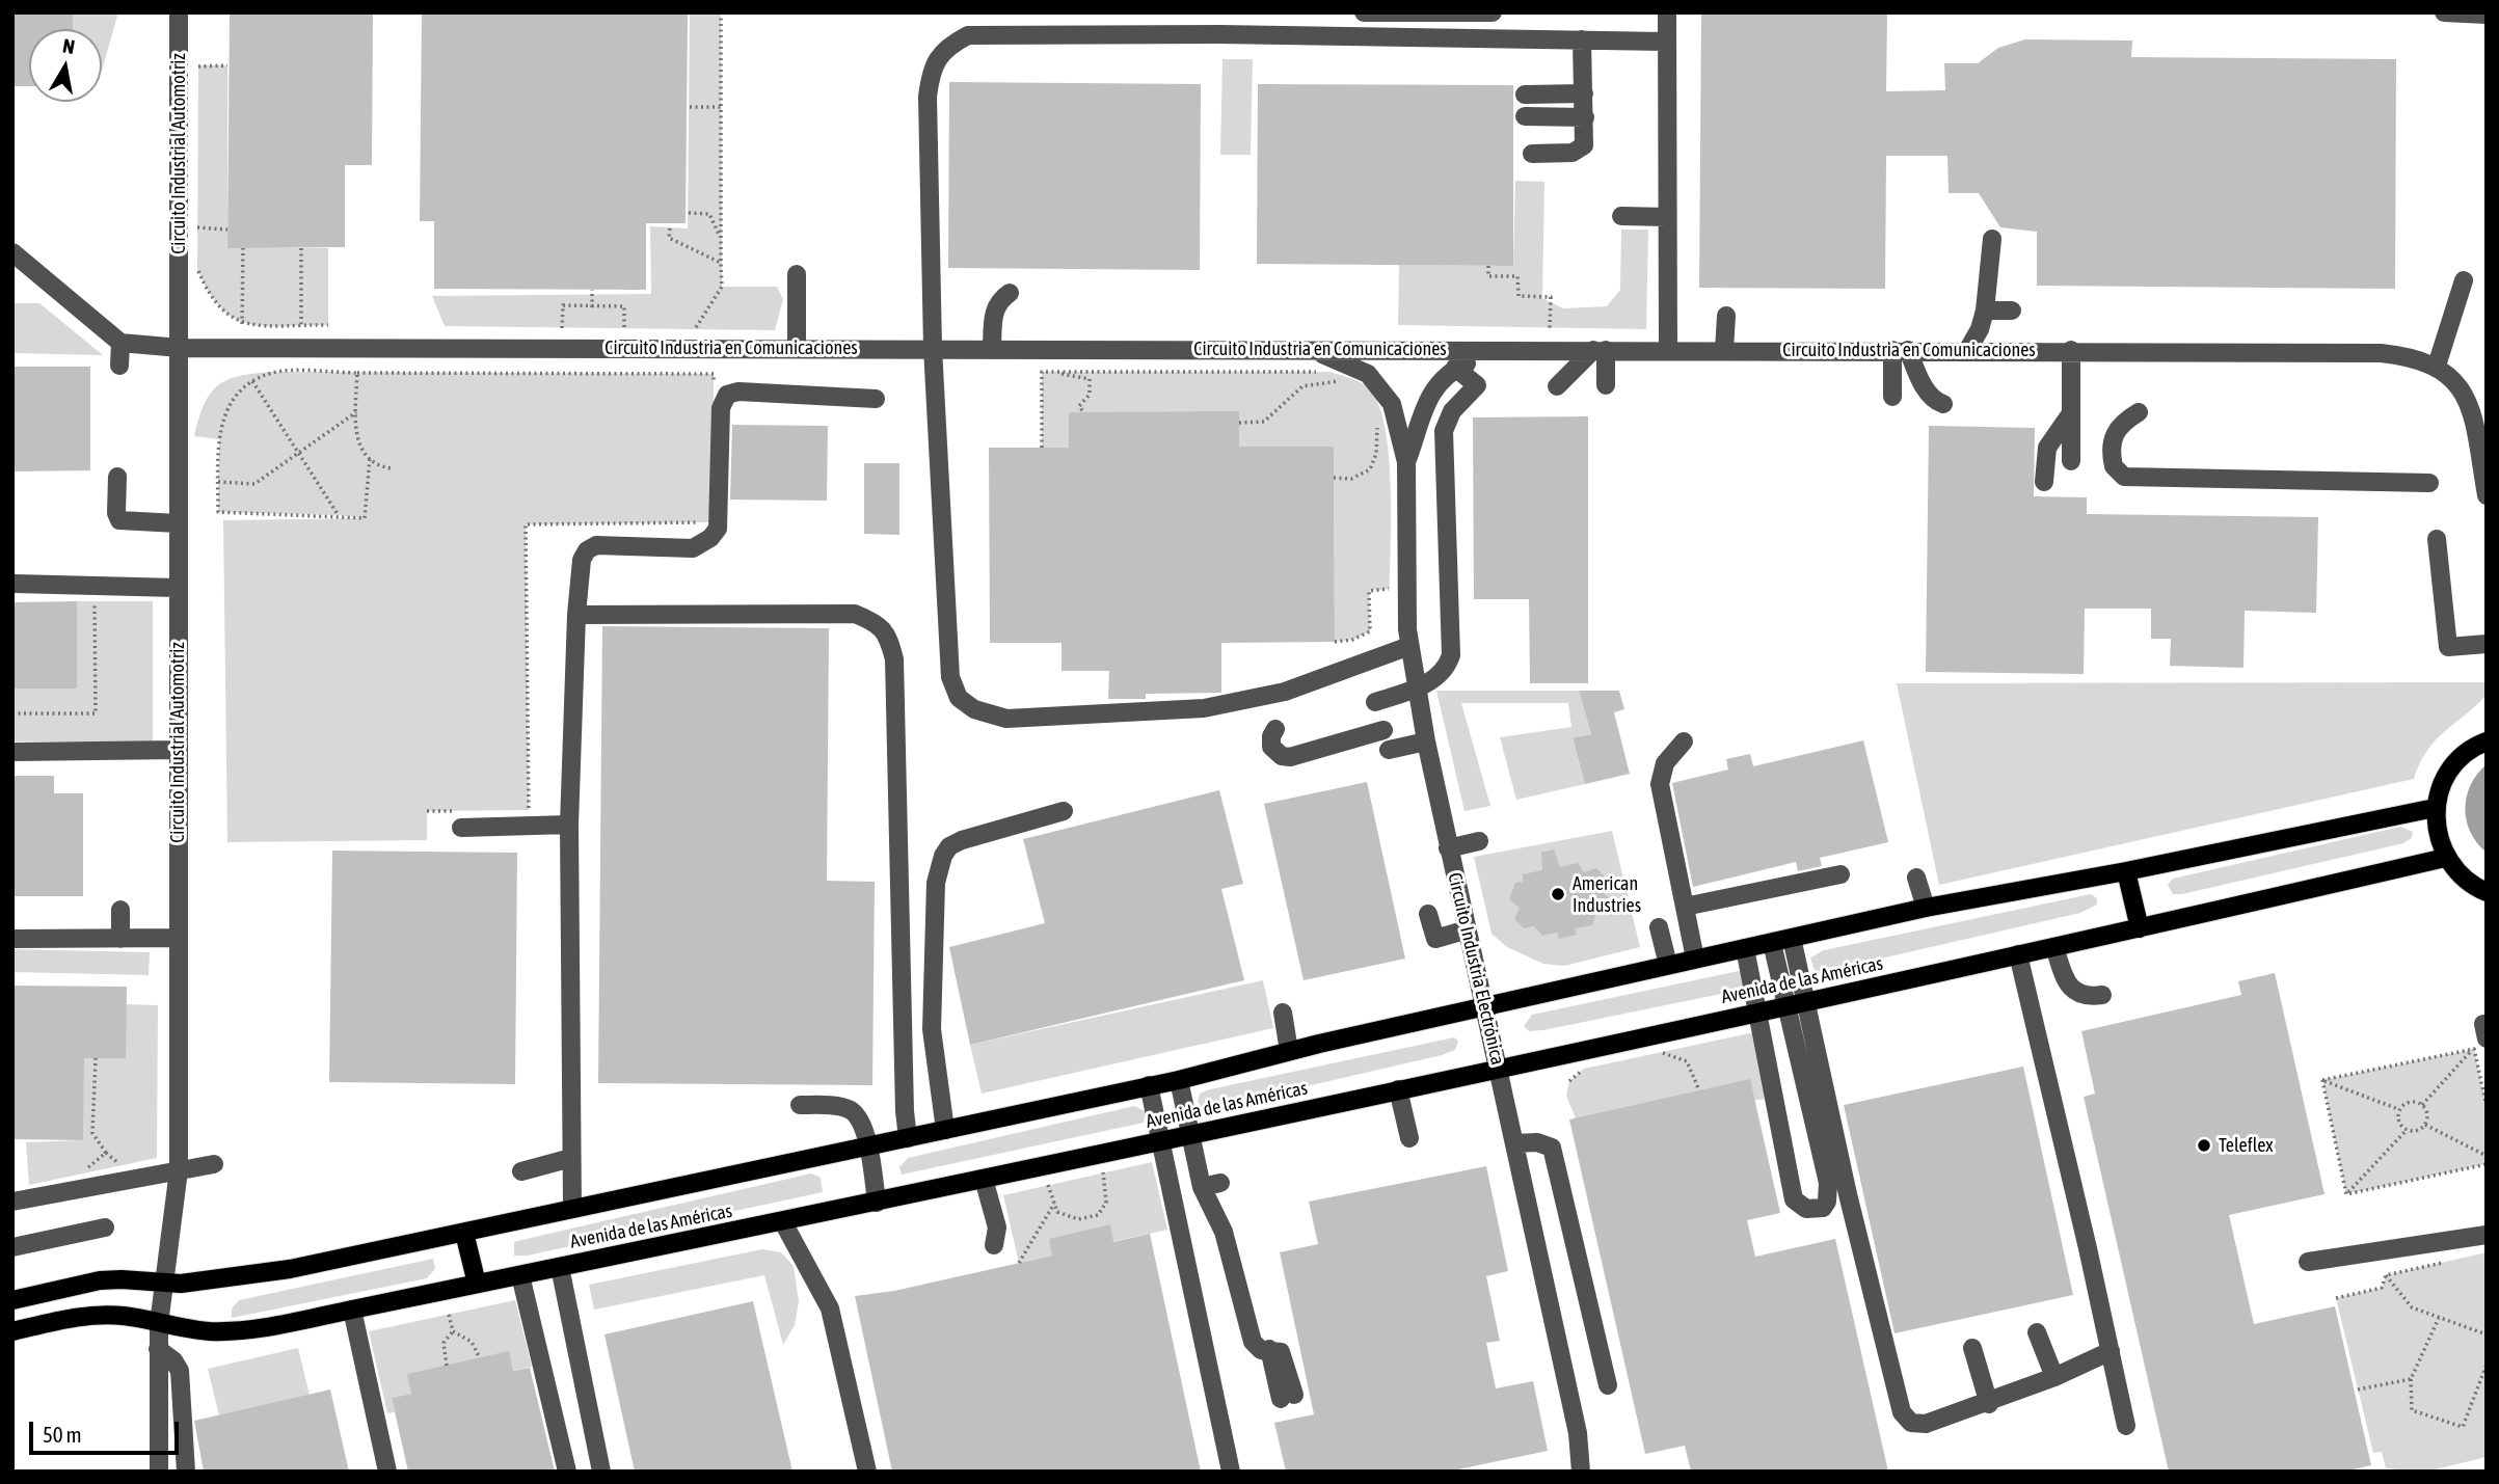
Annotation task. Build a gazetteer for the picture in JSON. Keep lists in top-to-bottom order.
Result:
{
  "streets": {
    "main road": ["Avenida de las Américas"],
    "street": ["Circuito Industrial Automotriz", "Circuito Industria en Comunicaciones", "Circuito Industria Electrónica"]
  },
  "crossings": [
    ["Circuito Industrial Automotriz", "Circuito Industria en Comunicaciones"],
    ["Circuito Industrial Automotriz", "Avenida de las Américas"],
    ["Circuito Industria en Comunicaciones", "Circuito Industria Electrónica"],
    ["Circuito Industria Electrónica", "Avenida de las Américas"]
  ],
  "places": ["American Industries", "Teleflex"],
  "scale_bar": "50 m",
  "north": "top"
}
